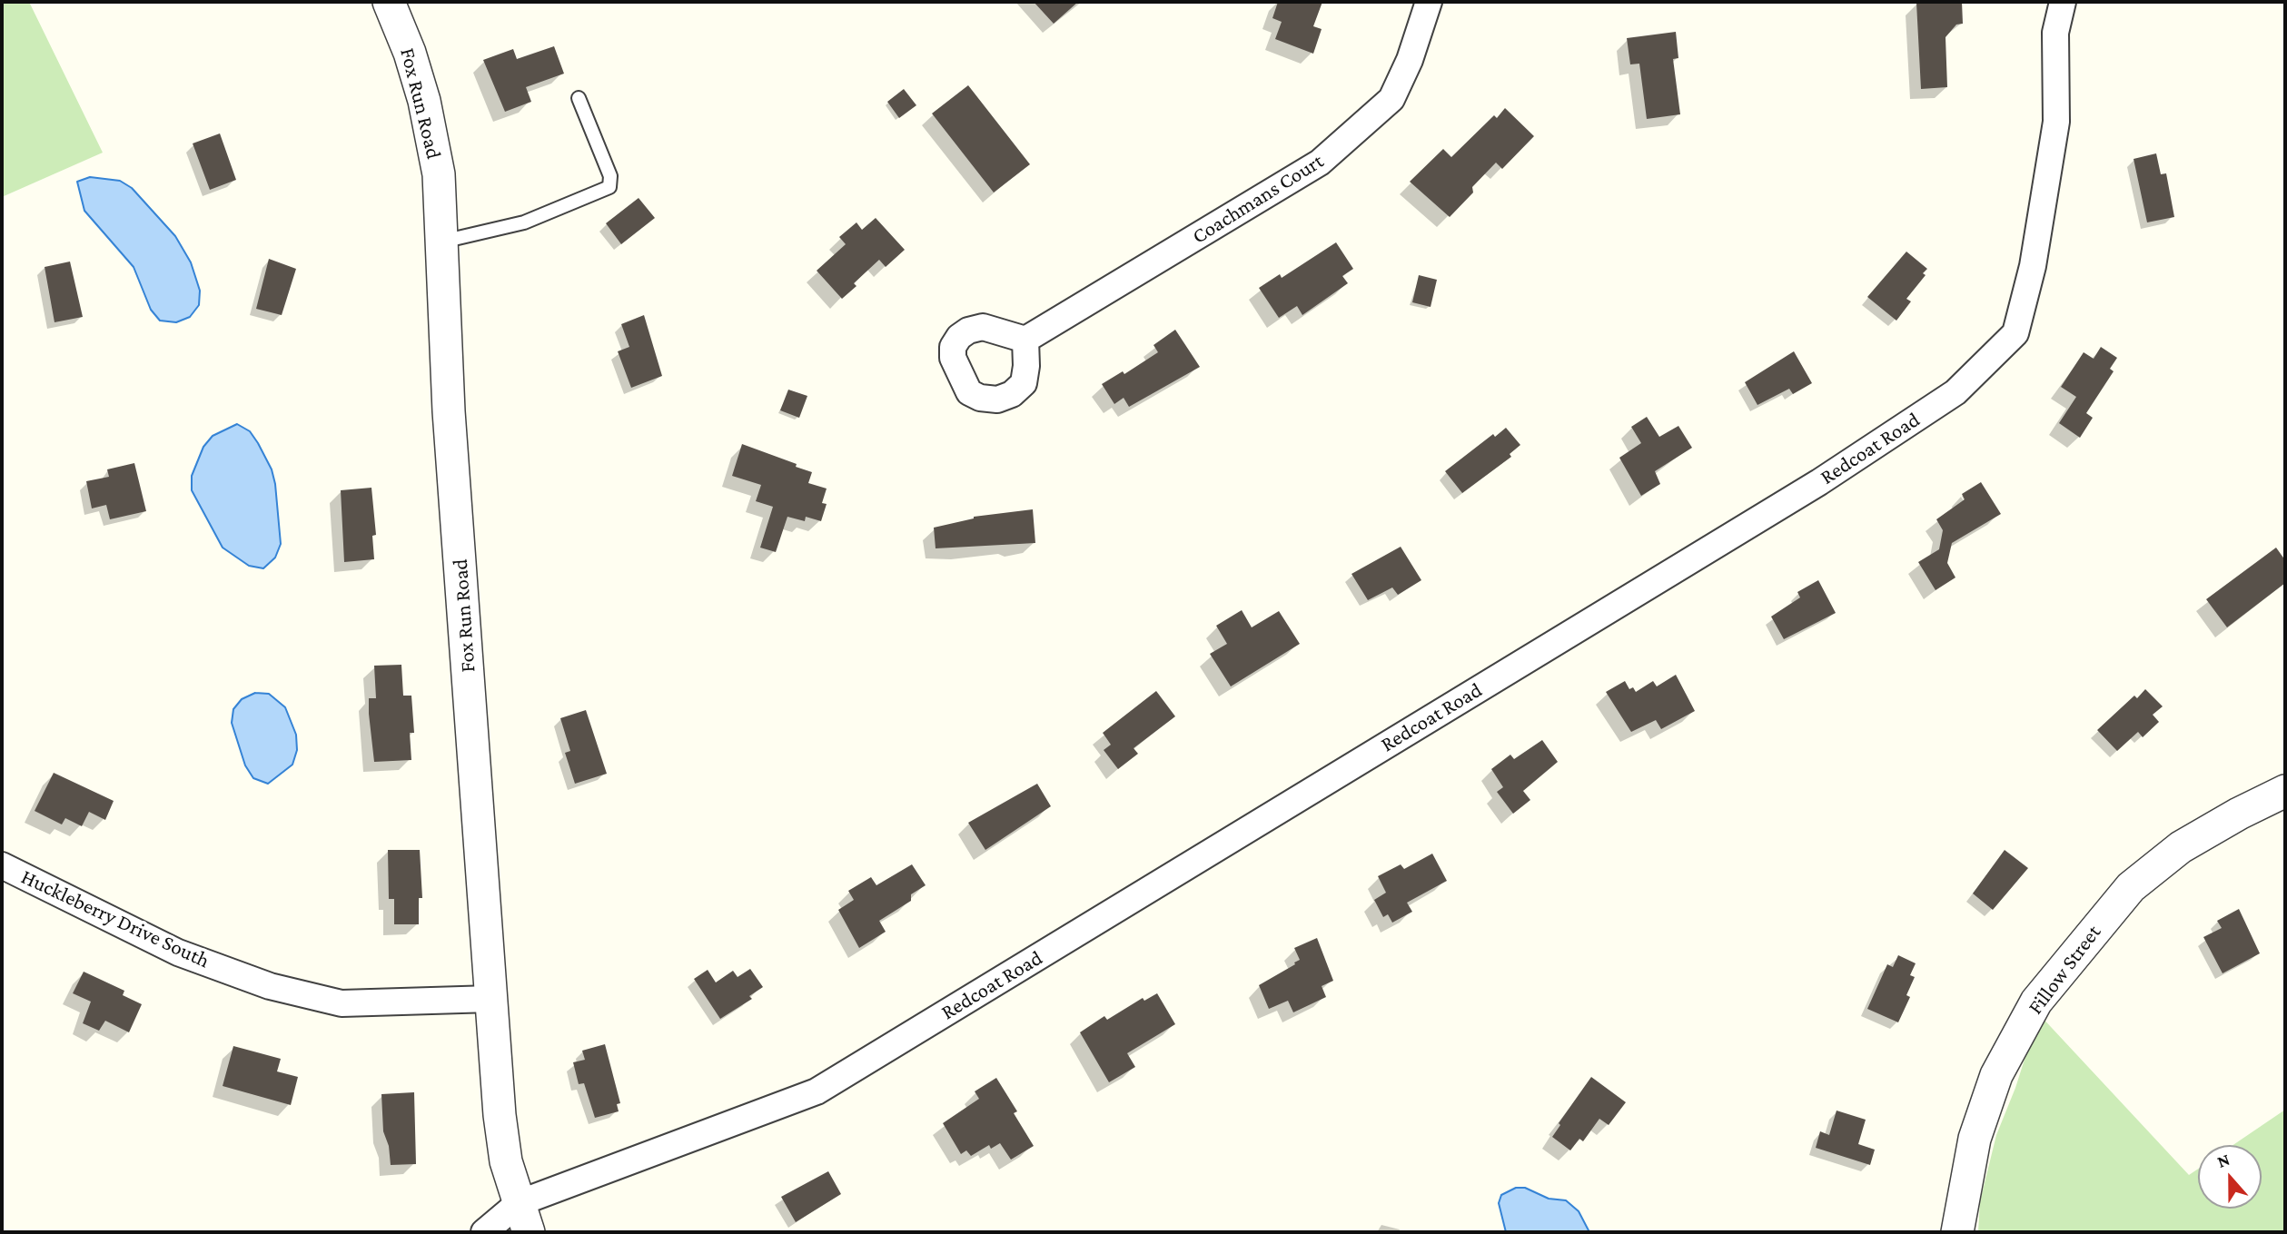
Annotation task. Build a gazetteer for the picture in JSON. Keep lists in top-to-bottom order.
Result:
{
  "streets": {
    "street": [
      "Fox Run Road",
      "Coachmans Court",
      "Redcoat Road",
      "Huckleberry Drive South",
      "Fillow Street"
    ]
  },
  "crossings": [
    ["Fox Run Road", "Redcoat Road"],
    ["Fox Run Road", "Huckleberry Drive South"]
  ],
  "north": "top"
}
